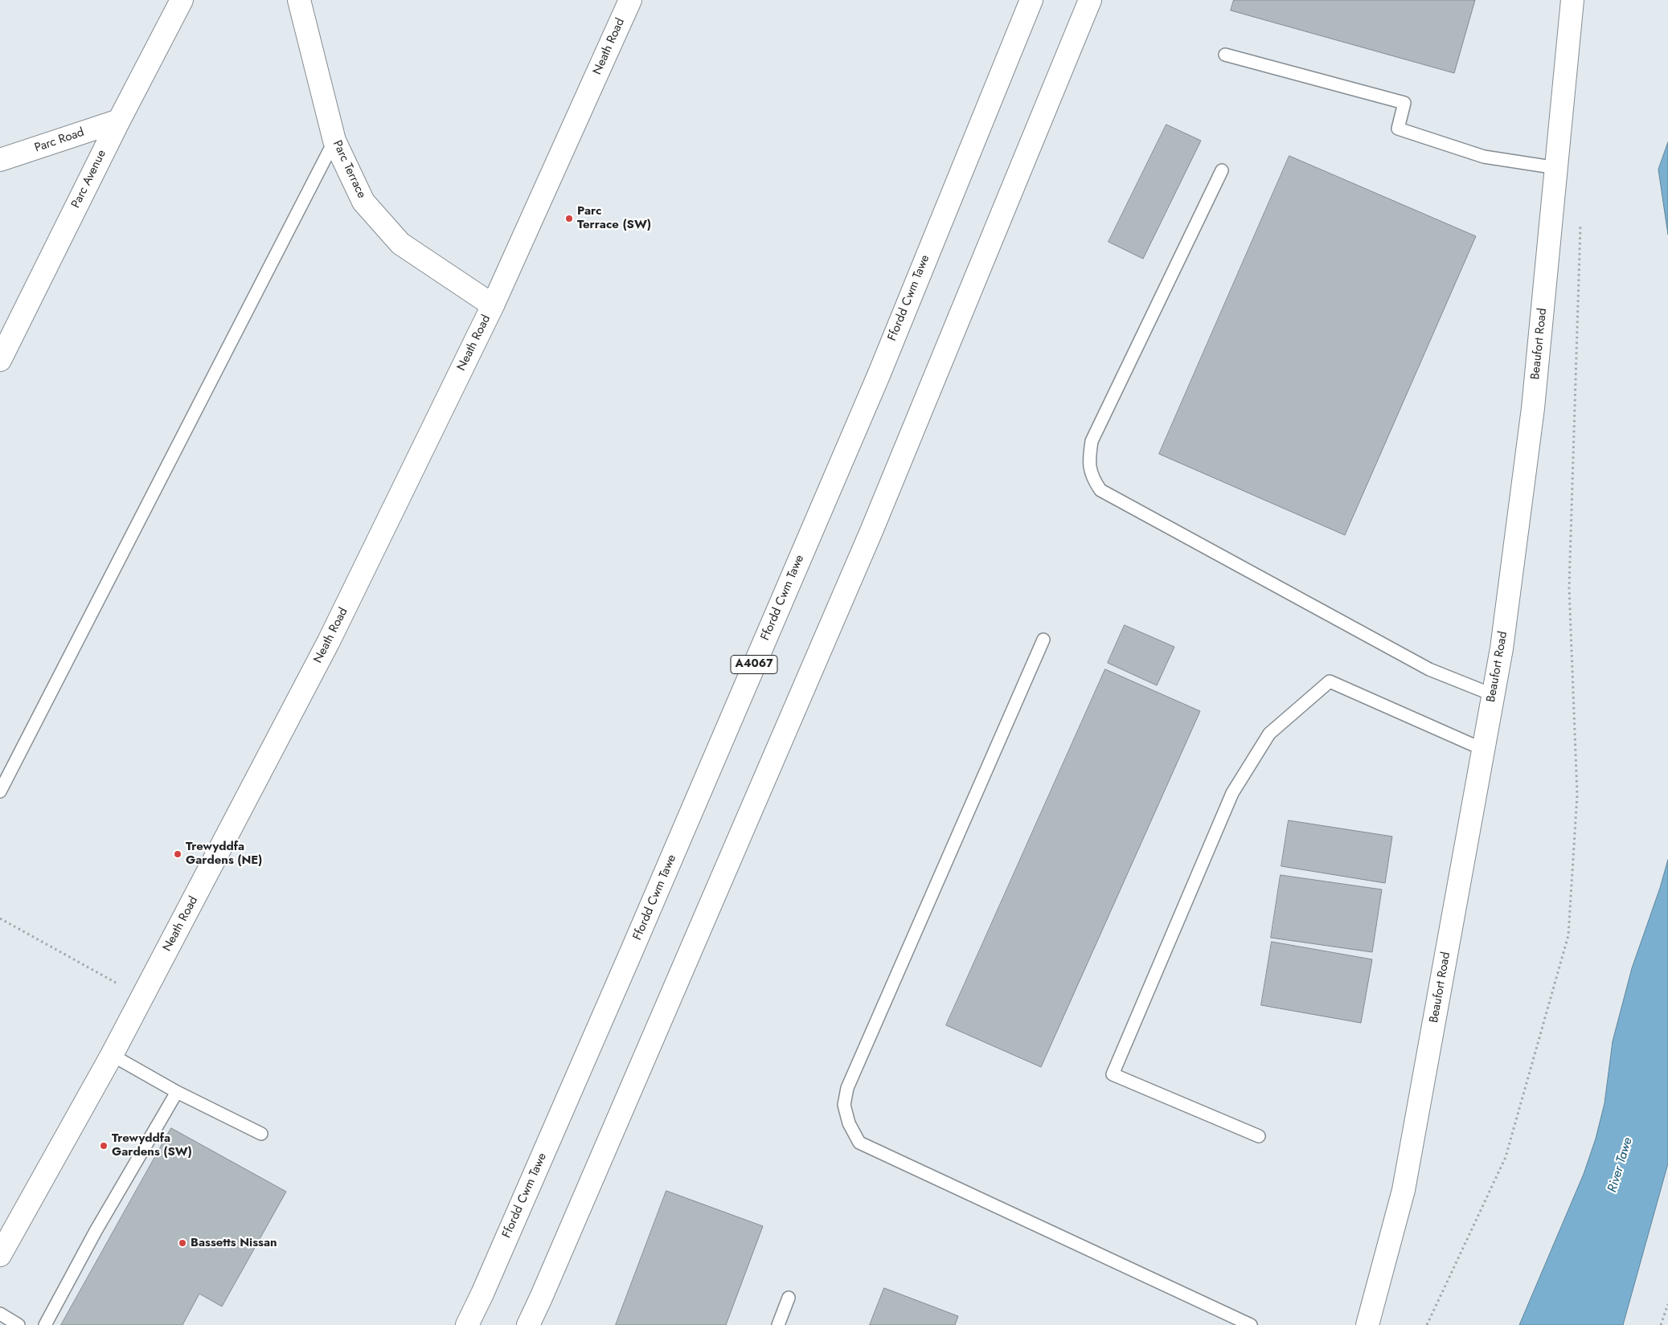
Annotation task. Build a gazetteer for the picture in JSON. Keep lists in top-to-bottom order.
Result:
{
  "streets": {
    "main road": [
      "Neath Road",
      "Parc Road",
      "Parc Terrace",
      "Parc Avenue",
      "Ffordd Cwm Tawe",
      "Beaufort Road",
      "A4067"
    ]
  },
  "crossings": [
    ["Neath Road", "Parc Terrace"],
    ["Parc Road", "Parc Avenue"]
  ],
  "water": ["River Tawe"],
  "places": [
    "Parc Terrace (SW)",
    "Trewyddfa Gardens (NE)",
    "Trewyddfa Gardens (SW)",
    "Bassetts Nissan"
  ]
}
